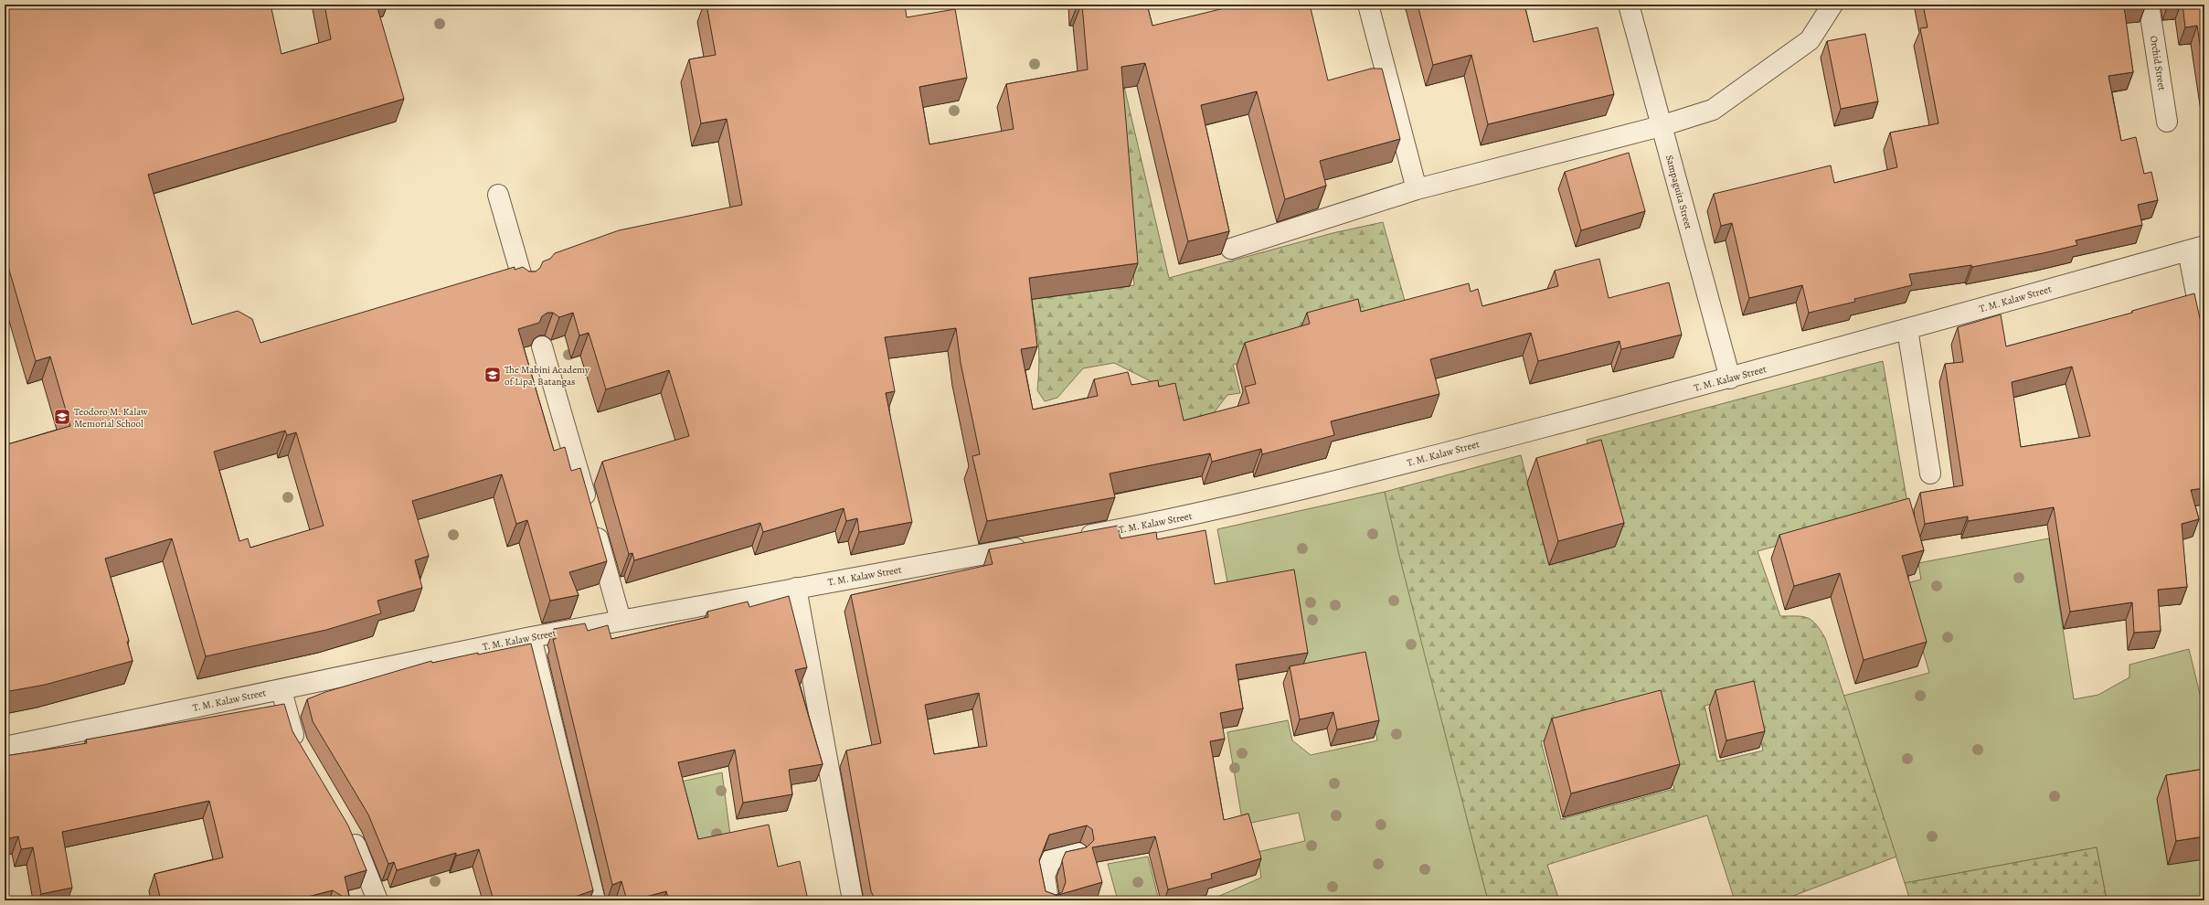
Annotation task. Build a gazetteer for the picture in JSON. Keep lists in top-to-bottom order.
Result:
{
  "streets": {
    "street": ["Orchid Street", "Sampaguita Street", "T. M. Kalaw Street"]
  },
  "crossings": [
    ["Sampaguita Street", "T. M. Kalaw Street"]
  ],
  "places": {
    "school or university": ["The Mabini Academy of Lipa, Batangas", "Teodoro M. Kalaw Memorial School"]
  }
}
